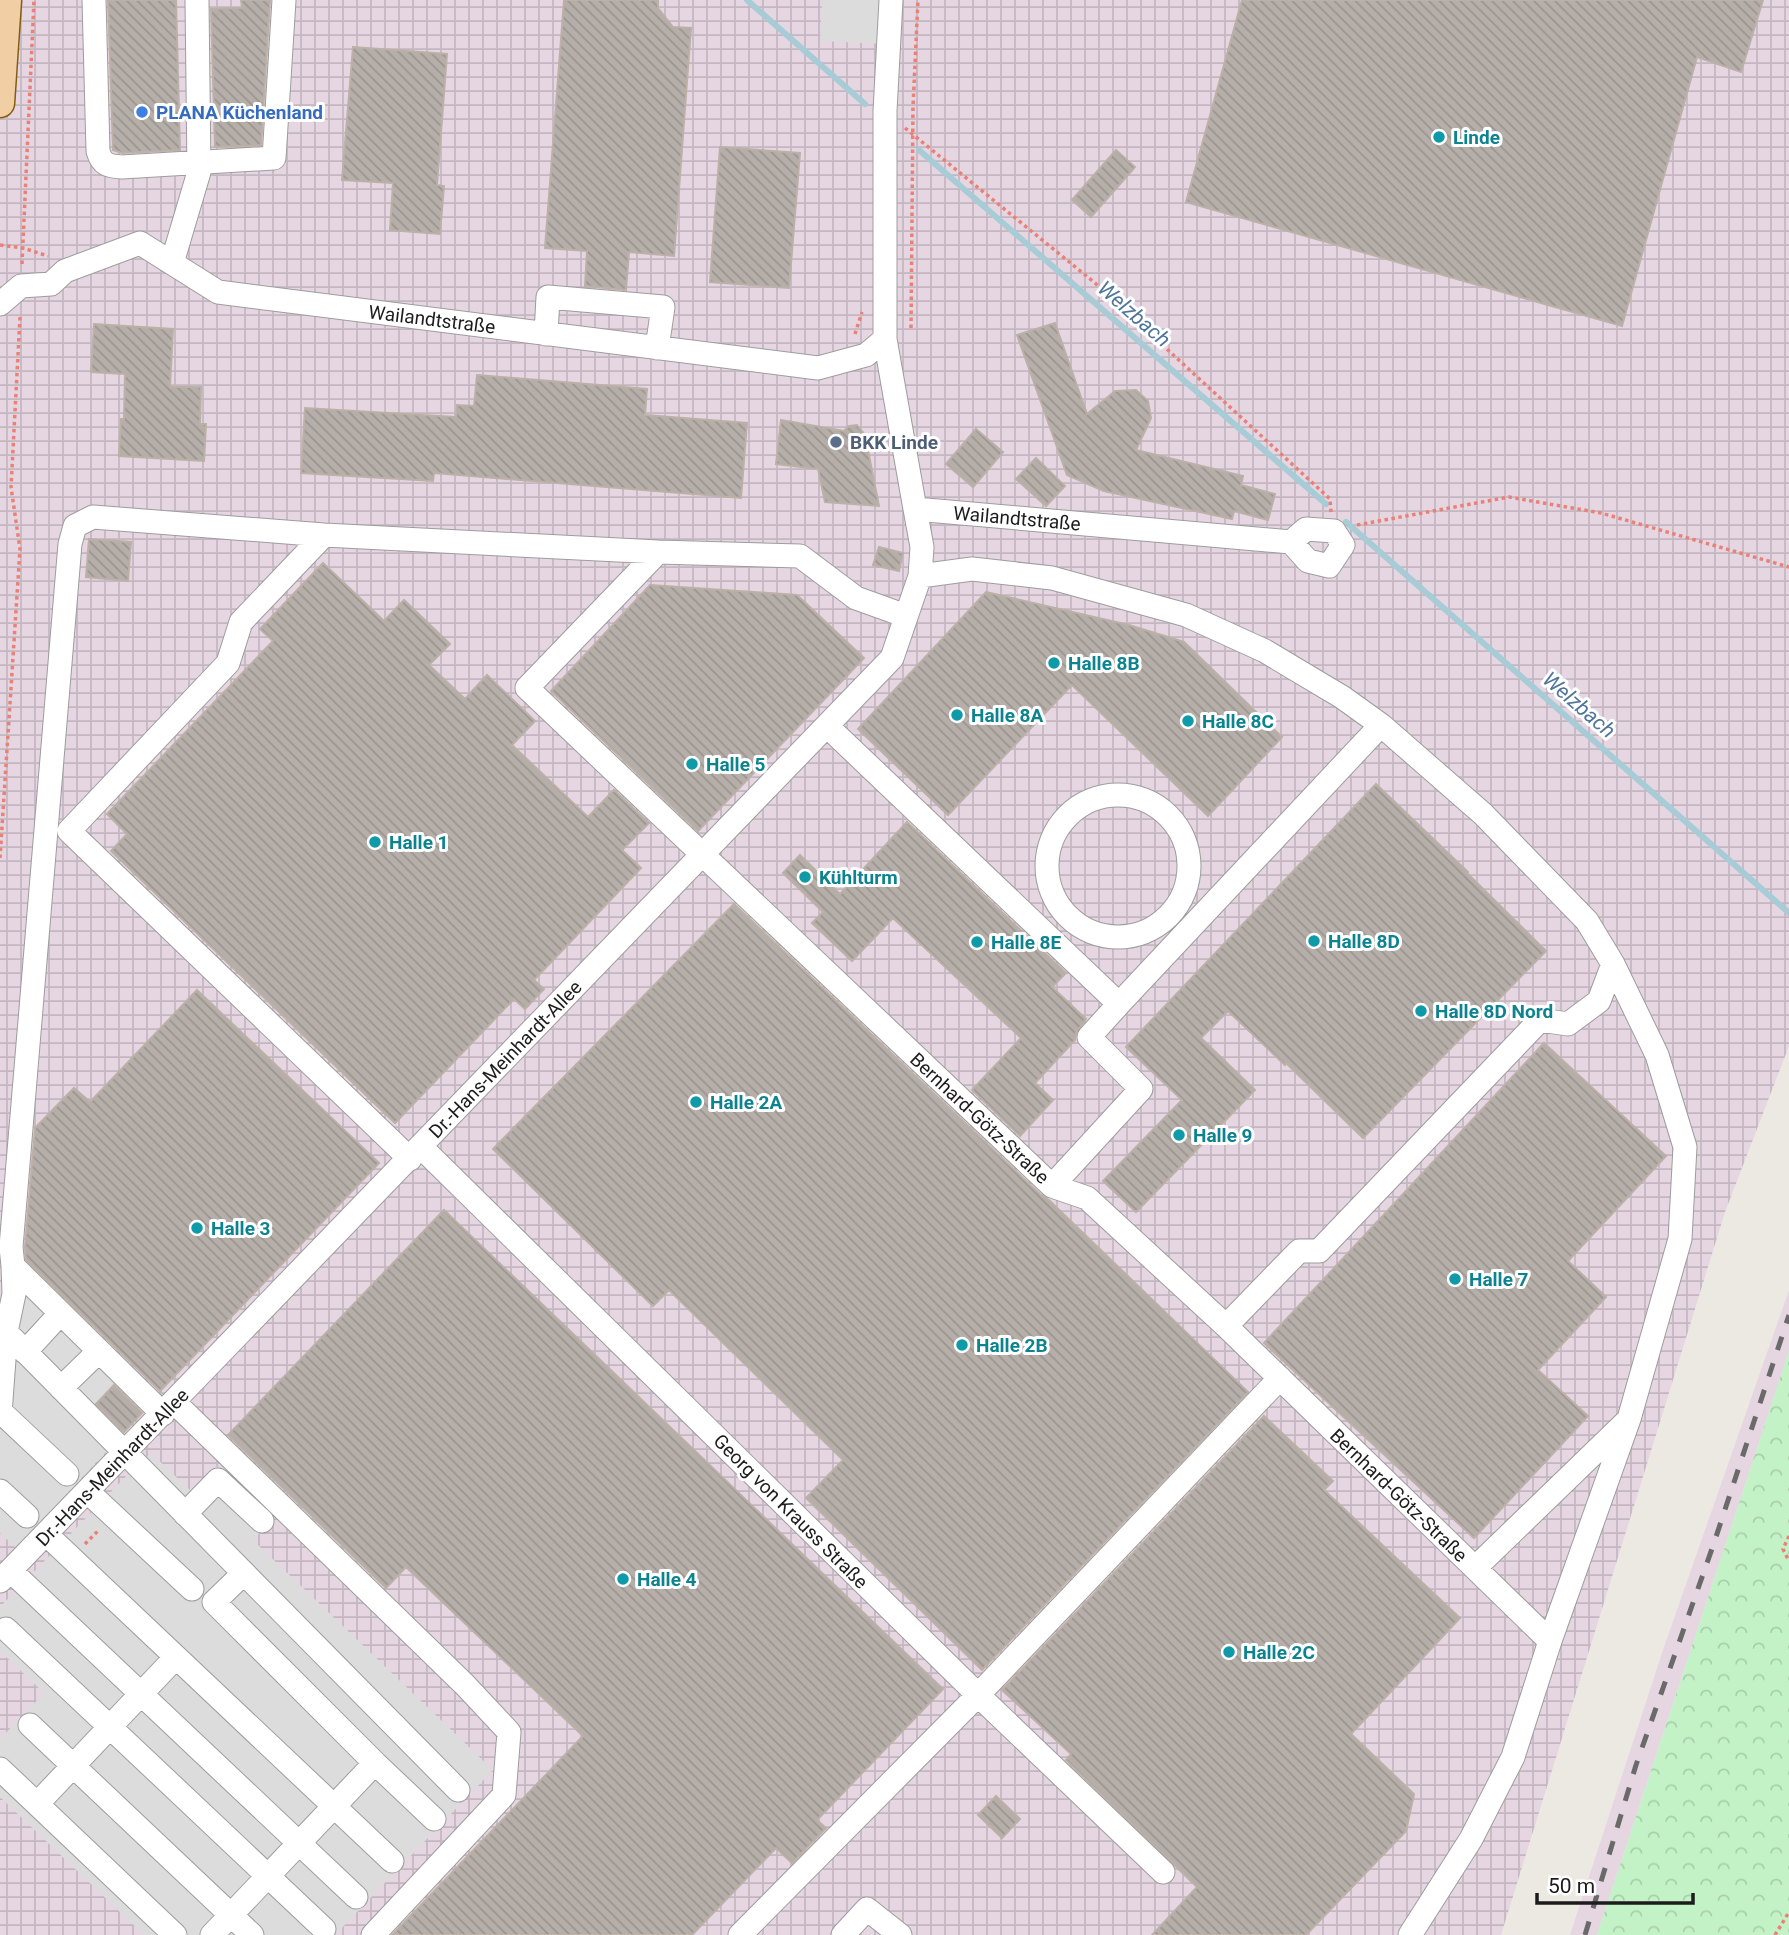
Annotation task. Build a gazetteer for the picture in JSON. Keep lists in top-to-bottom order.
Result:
{
  "streets": {
    "street": [
      "Wailandtstraße",
      "Dr.-Hans-Meinhardt-Allee",
      "Bernhard-Götz-Straße",
      "Georg von Krauss Straße"
    ]
  },
  "crossings": [
    ["Wailandtstraße", "Dr.-Hans-Meinhardt-Allee"],
    ["Dr.-Hans-Meinhardt-Allee", "Bernhard-Götz-Straße"],
    ["Dr.-Hans-Meinhardt-Allee", "Georg von Krauss Straße"]
  ],
  "water": ["Welzbach"],
  "places": [
    "PLANA Küchenland",
    "Linde",
    "BKK Linde",
    "Halle 8B",
    "Halle 8A",
    "Halle 8C",
    "Halle 5",
    "Halle 1",
    "Kühlturm",
    "Halle 8D",
    "Halle 8E",
    "Halle 8D Nord",
    "Halle 2A",
    "Halle 9",
    "Halle 3",
    "Halle 7",
    "Halle 2B",
    "Halle 4",
    "Halle 2C"
  ],
  "scale_bar": "50 m"
}
